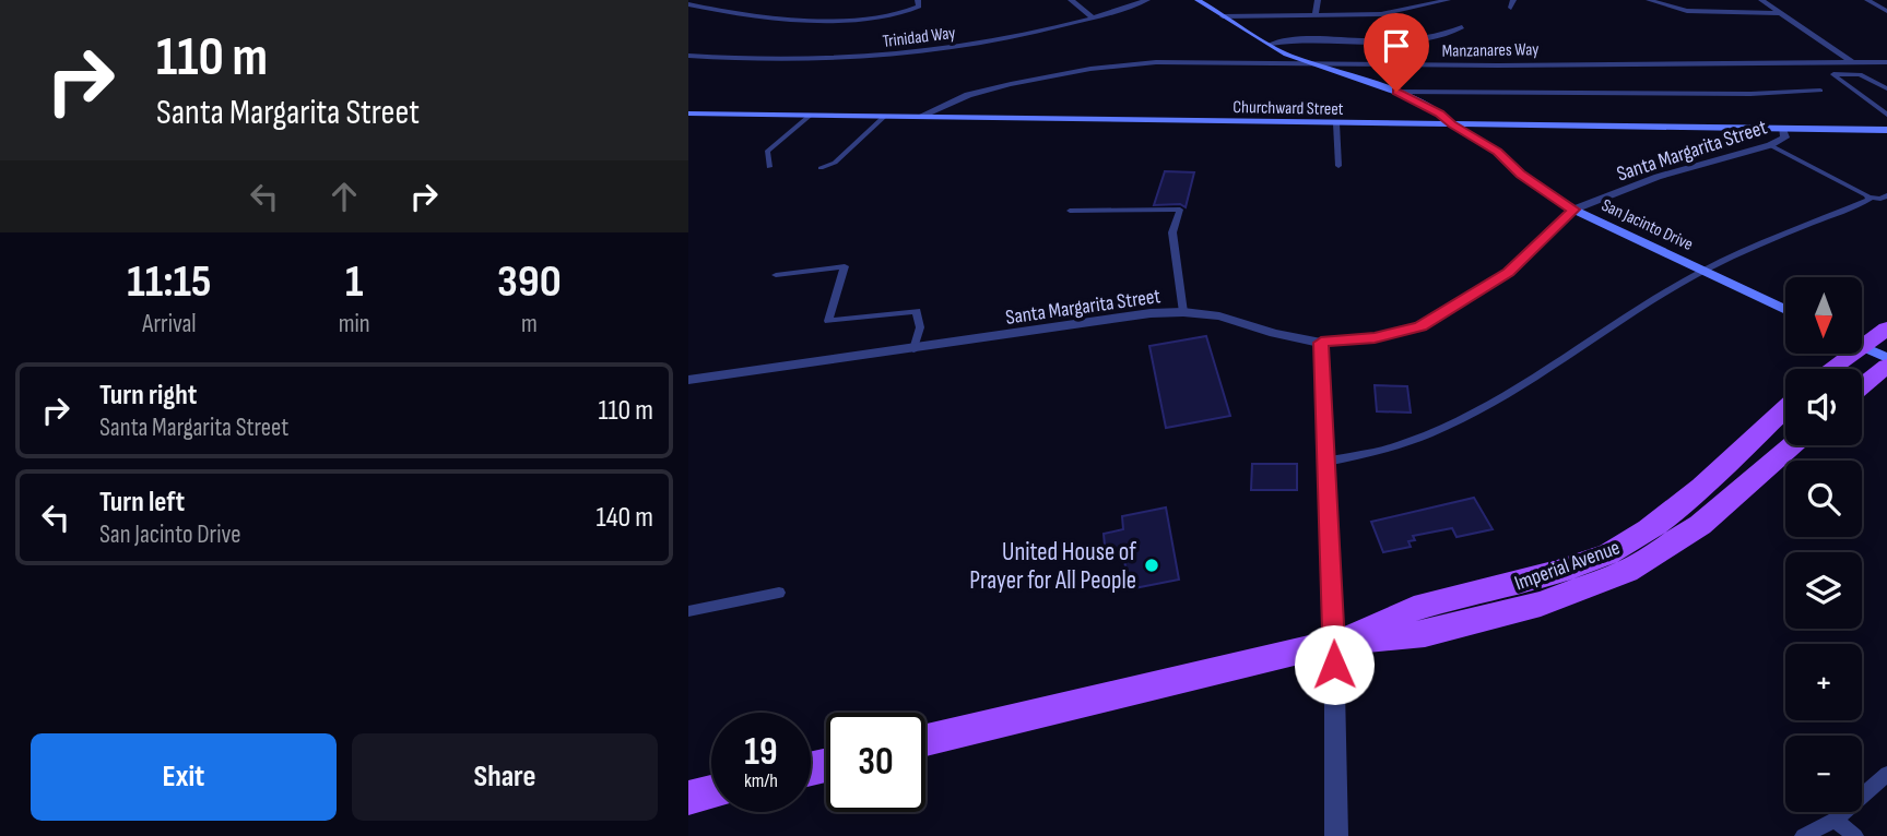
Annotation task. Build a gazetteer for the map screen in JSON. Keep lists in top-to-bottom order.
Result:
{
  "streets": {
    "main road": ["Imperial Avenue"],
    "street": [
      "Trinidad Way",
      "Manzanares Way",
      "Churchward Street",
      "Santa Margarita Street",
      "San Jacinto Drive"
    ]
  },
  "crossings": [
    ["Manzanares Way", "Churchward Street"],
    ["Manzanares Way", "San Jacinto Drive"],
    ["Churchward Street", "Santa Margarita Street"],
    ["Churchward Street", "San Jacinto Drive"],
    ["Santa Margarita Street", "San Jacinto Drive"]
  ],
  "places": ["United House of Prayer for All People"],
  "north": "bottom",
  "page": {
    "turn": ["110 m", "Santa Margarita Street"],
    "eta": [
      "11:15",
      "Arrival",
      "1",
      "min",
      "390",
      "m"
    ],
    "map_buttons": ["+", "−"],
    "list": [
      {
        "name": "Turn right",
        "note": "Santa Margarita Street",
        "value": "110 m"
      },
      {
        "name": "Turn left",
        "note": "San Jacinto Drive",
        "value": "140 m"
      }
    ],
    "speed": "19 km/h",
    "limit": "30",
    "buttons": ["Exit", "Share"]
  }
}
